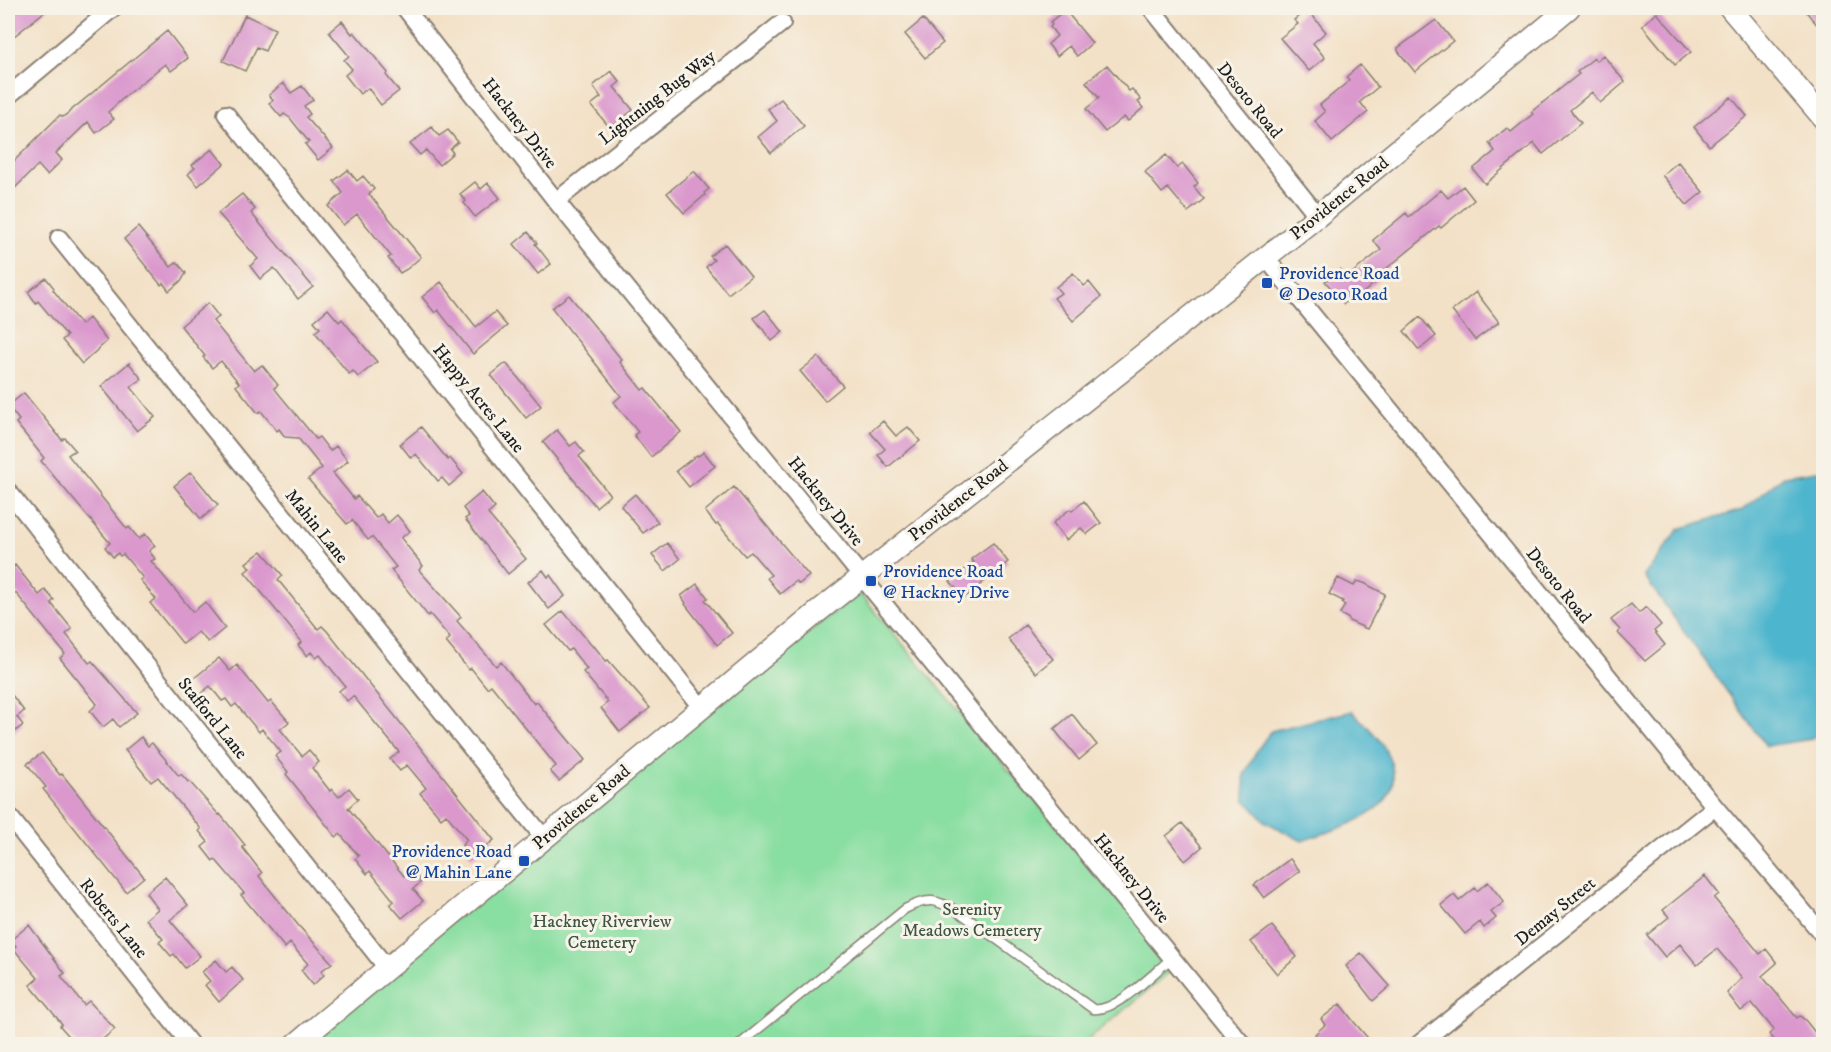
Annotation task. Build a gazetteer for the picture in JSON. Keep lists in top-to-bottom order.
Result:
{
  "streets": {
    "street": [
      "Lightning Bug Way",
      "Desoto Road",
      "Hackney Drive",
      "Providence Road",
      "Happy Acres Lane",
      "Mahin Lane",
      "Stafford Lane",
      "Demay Street",
      "Roberts Lane"
    ]
  },
  "crossings": [
    ["Lightning Bug Way", "Hackney Drive"],
    ["Desoto Road", "Providence Road"],
    ["Desoto Road", "Demay Street"],
    ["Hackney Drive", "Providence Road"],
    ["Providence Road", "Happy Acres Lane"],
    ["Providence Road", "Mahin Lane"],
    ["Providence Road", "Stafford Lane"]
  ],
  "parks": ["Serenity Meadows Cemetery", "Hackney Riverview Cemetery"],
  "places": {
    "transit": ["Providence Road @ Desoto Road", "Providence Road @ Hackney Drive", "Providence Road @ Mahin Lane"]
  }
}
